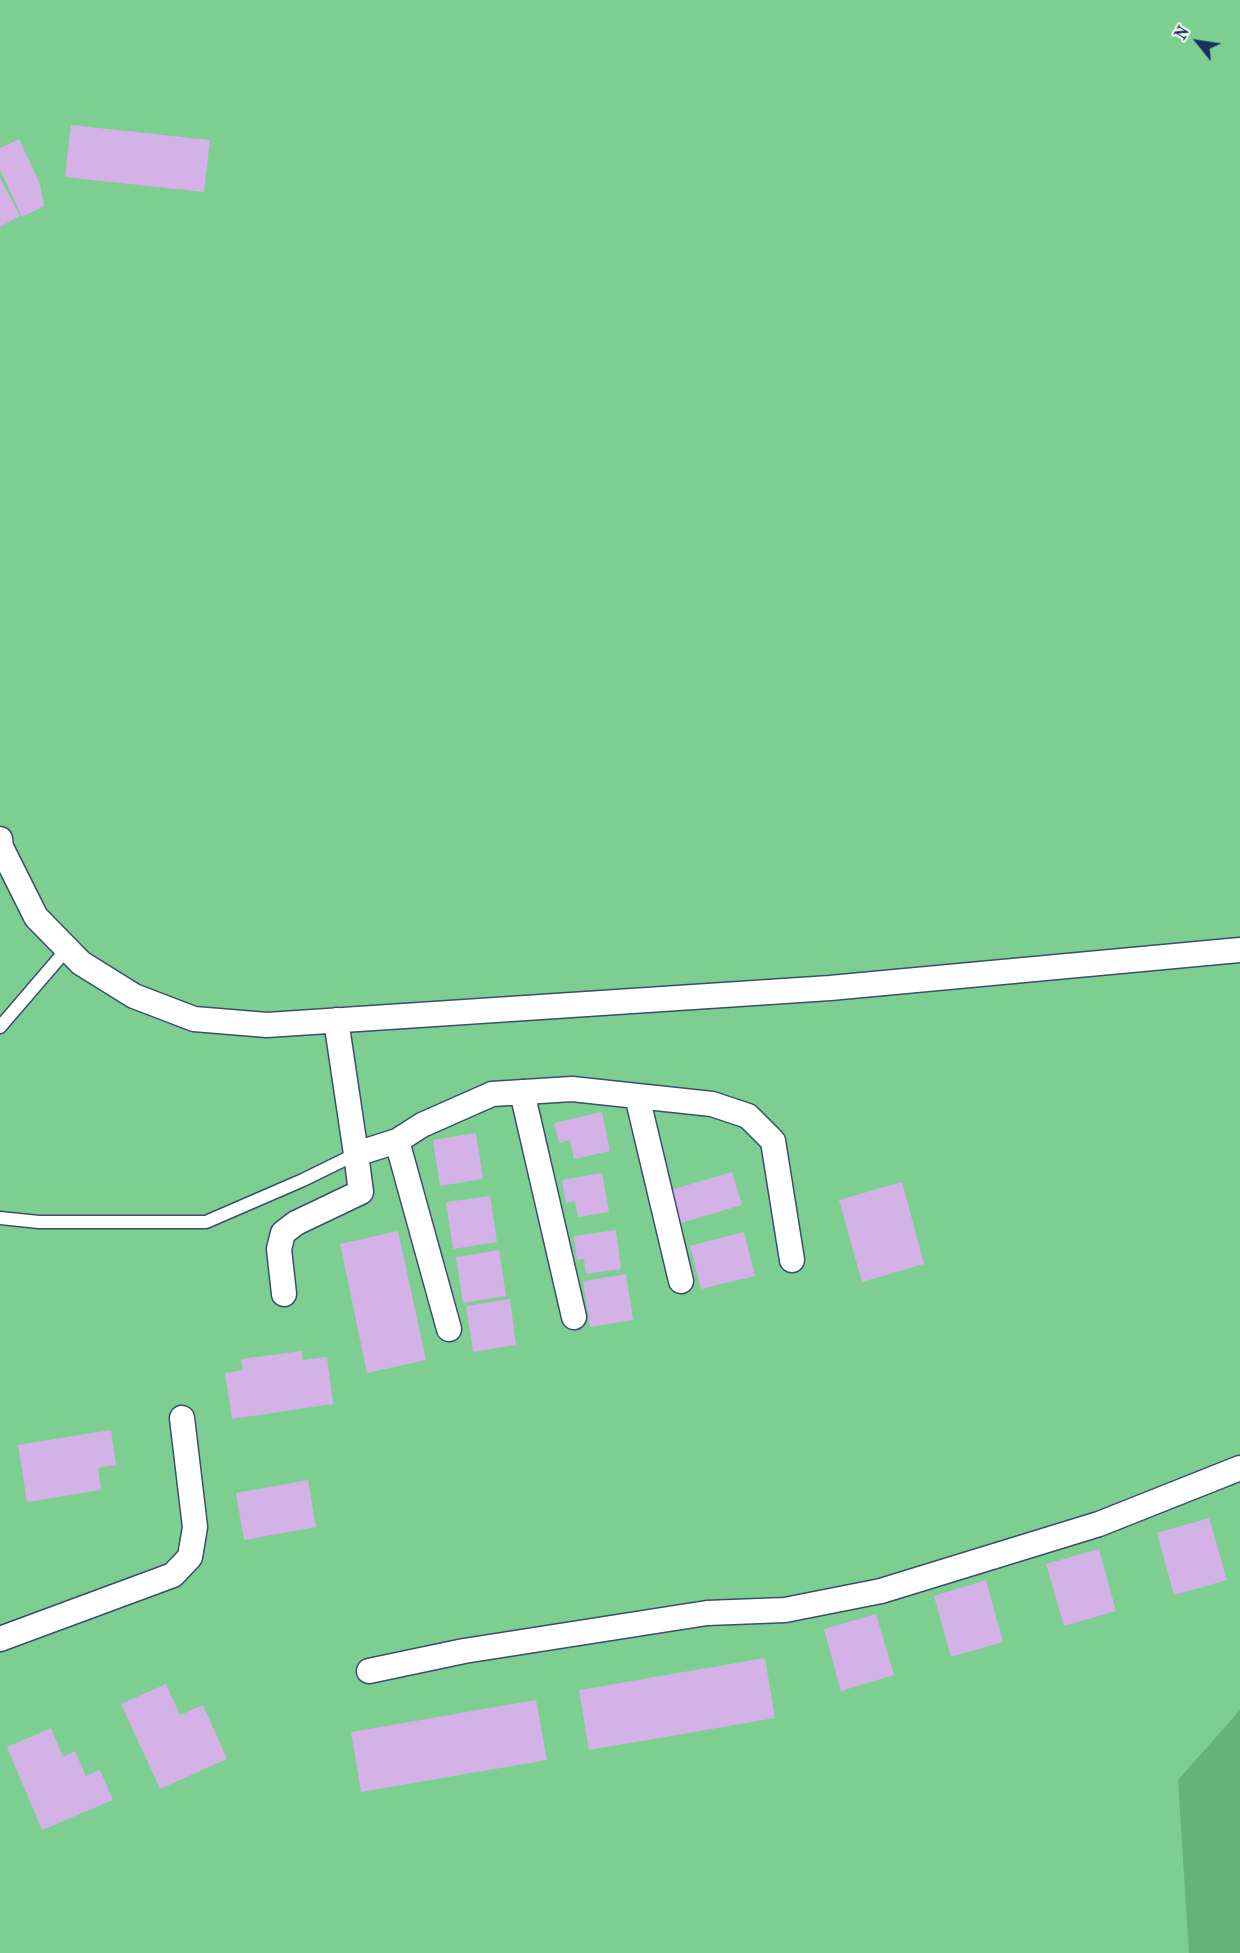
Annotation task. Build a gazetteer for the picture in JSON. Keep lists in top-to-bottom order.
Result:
{
  "north": "top left"
}
